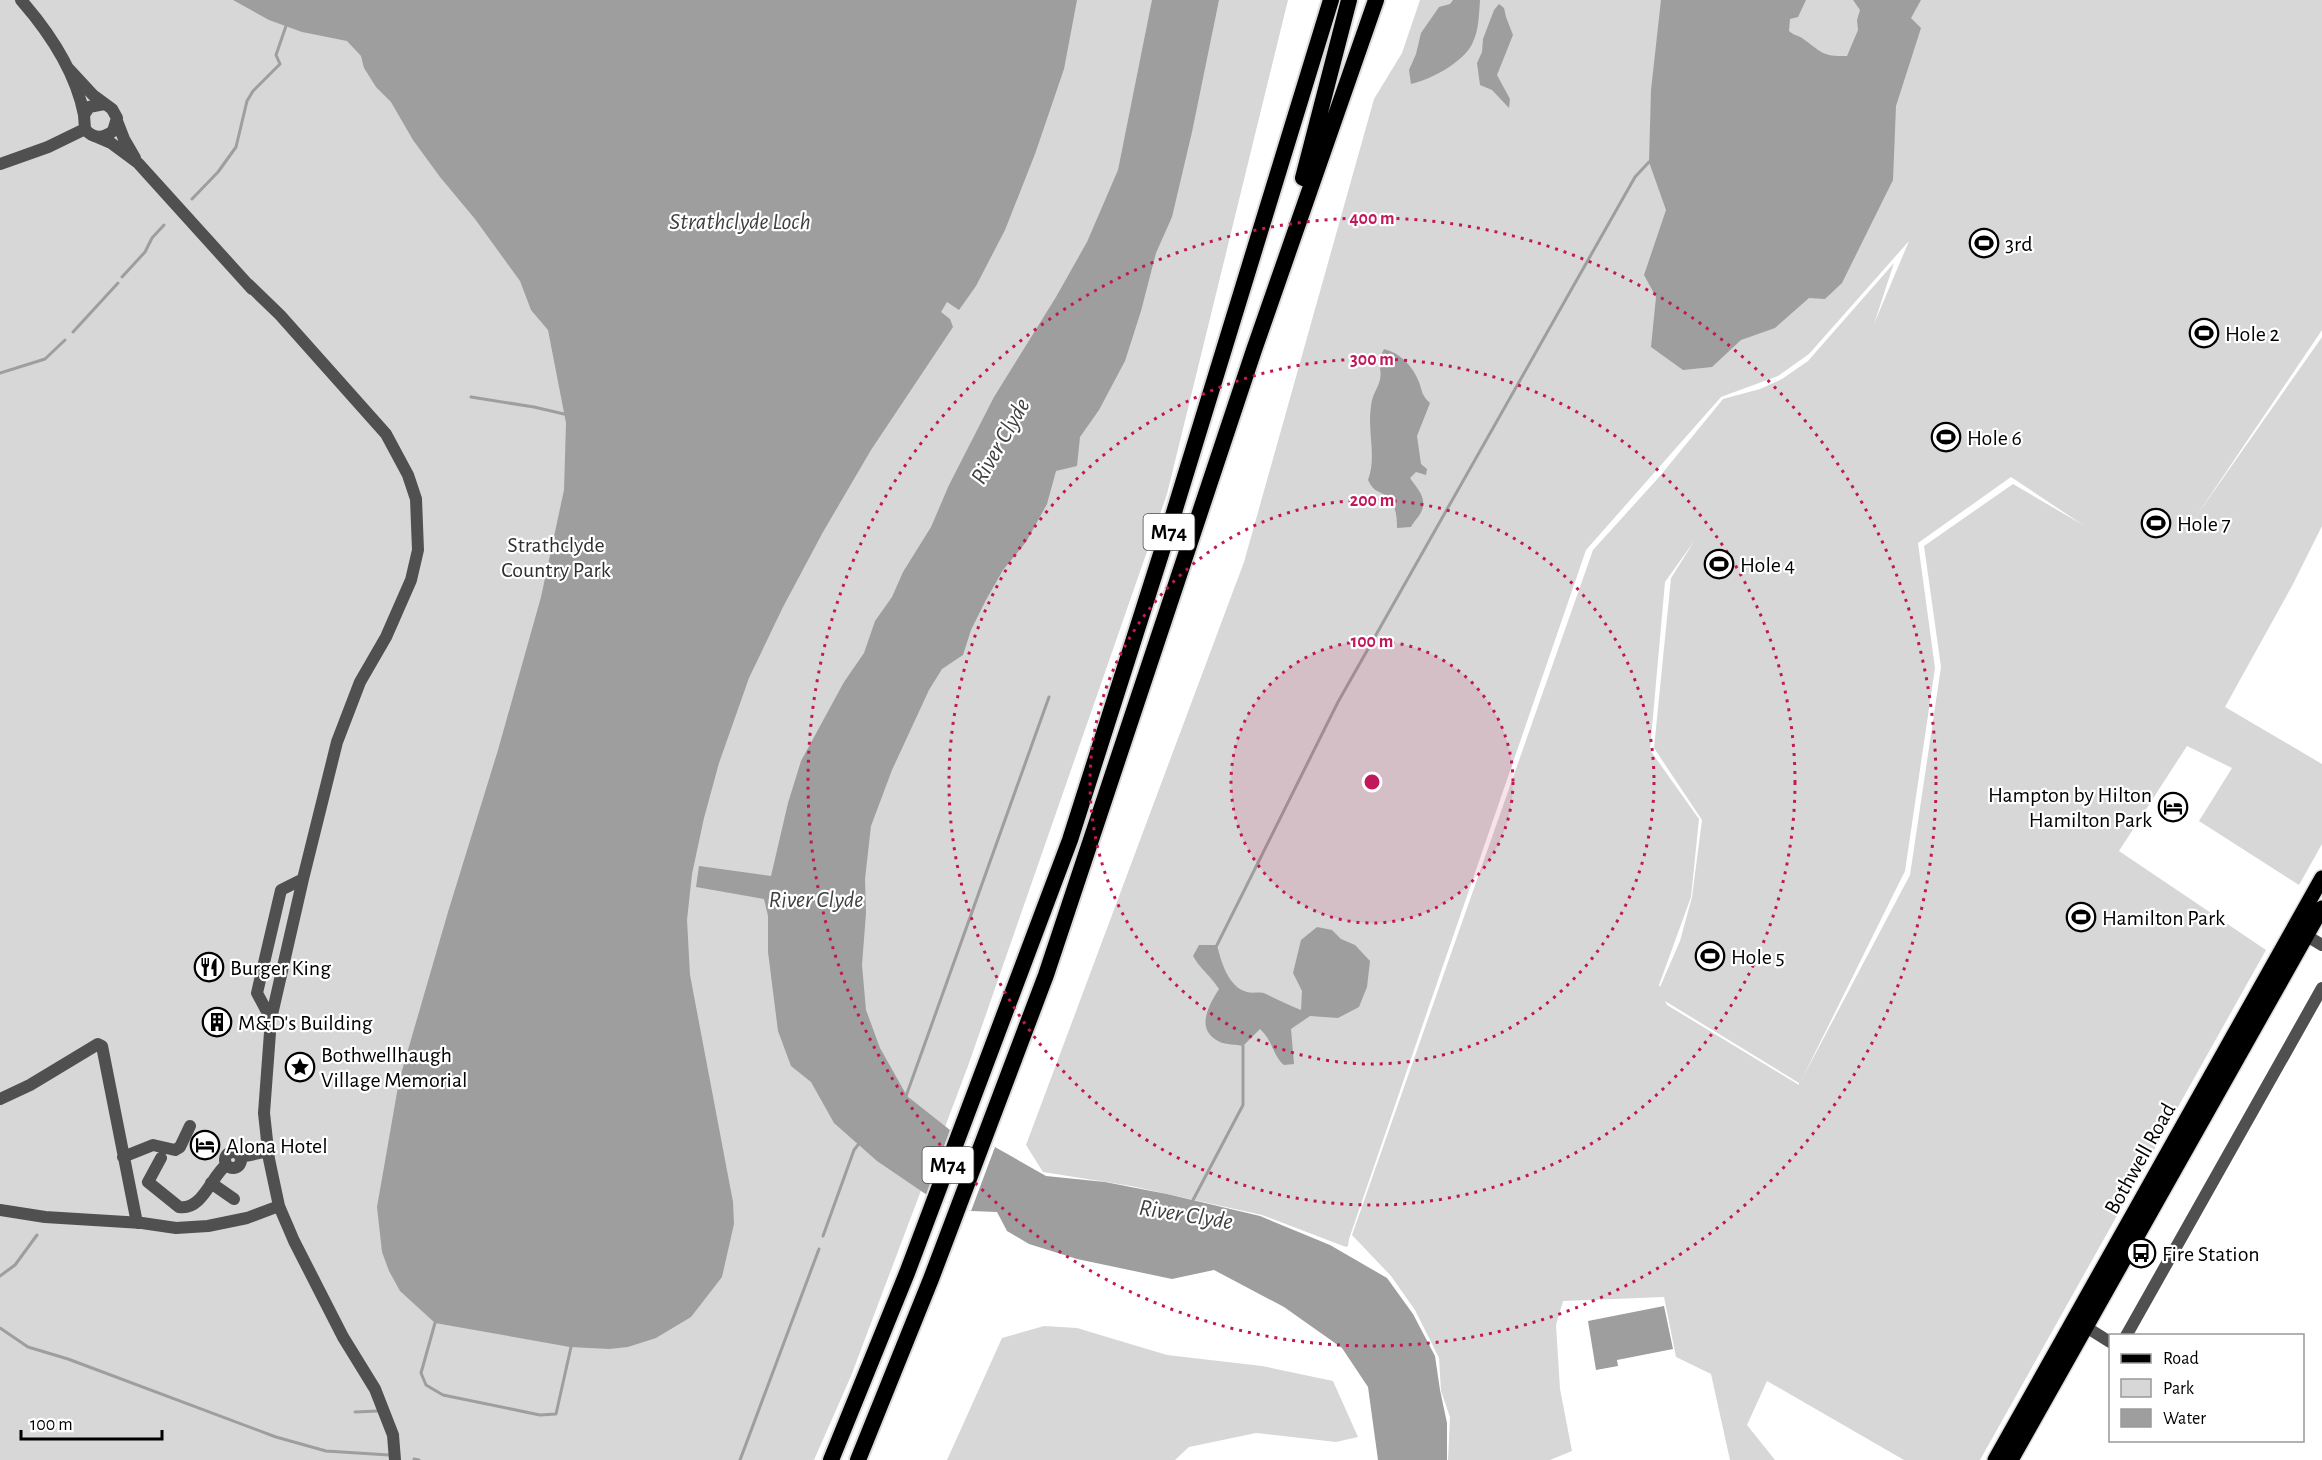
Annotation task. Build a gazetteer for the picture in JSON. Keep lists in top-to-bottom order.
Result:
{
  "streets": {
    "highway": ["M74"],
    "main road": ["Bothwell Road"]
  },
  "water": ["Strathclyde Loch", "River Clyde"],
  "parks": ["Strathclyde Country Park"],
  "places": {
    "sports": [
      "3rd",
      "Hole 2",
      "Hole 6",
      "Hole 7",
      "Hole 4",
      "Hamilton Park",
      "Hole 5"
    ],
    "hotel": ["Hampton by Hilton Hamilton Park", "Alona Hotel"],
    "restaurant": ["Burger King"],
    "building": ["M&D's Building"],
    "place": ["Bothwellhaugh Village Memorial"],
    "bus stop": ["Fire Station"]
  },
  "legend": ["Road", "Park", "Water"],
  "scale_bar": "100 m",
  "rings": [
    "400 m",
    "300 m",
    "200 m",
    "100 m"
  ]
}
